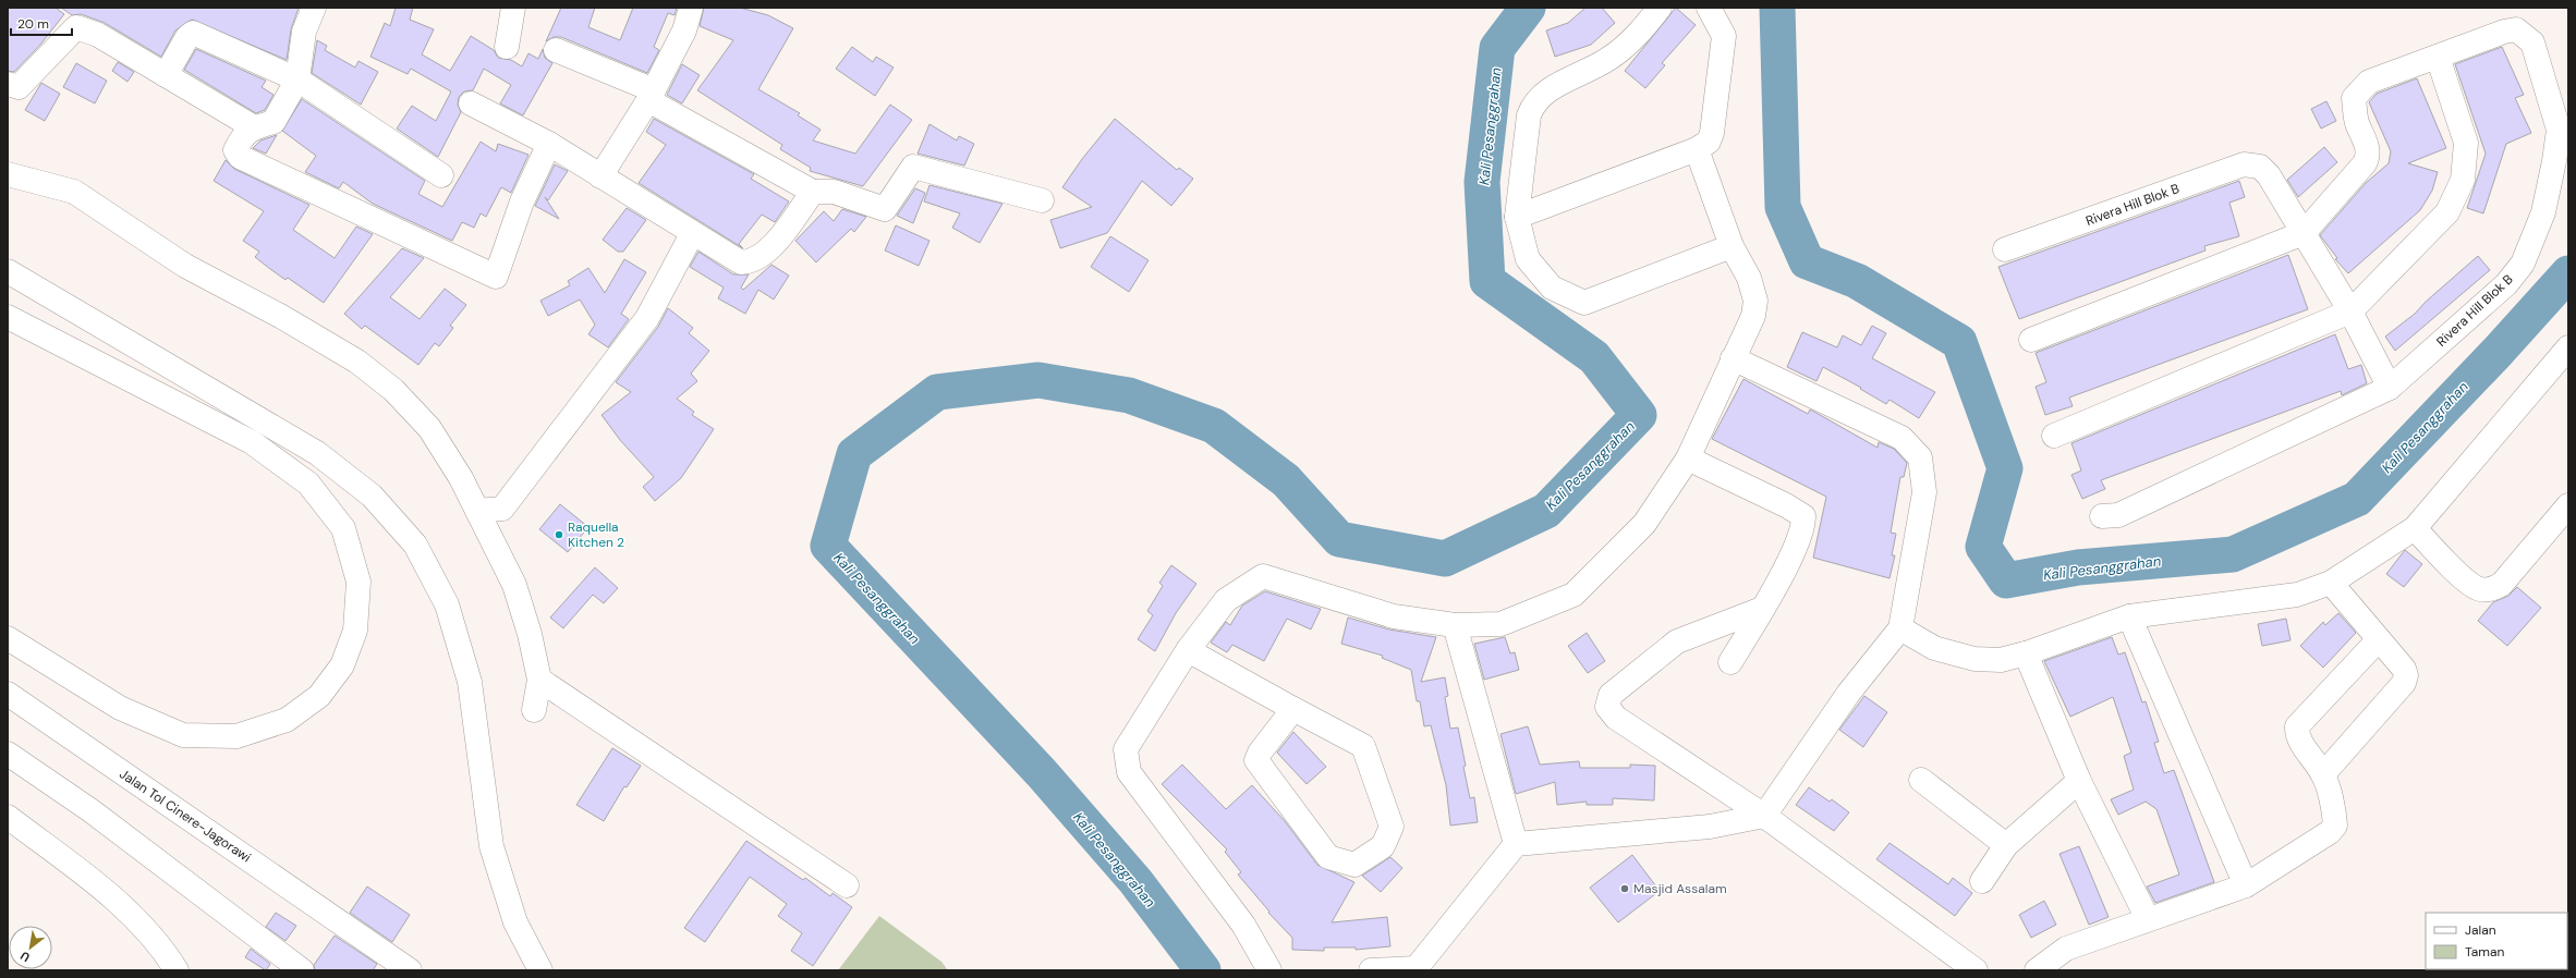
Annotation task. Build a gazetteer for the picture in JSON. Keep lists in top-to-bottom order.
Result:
{
  "streets": {
    "main road": ["Rivera Hill Blok B", "Jalan Tol Cinere-Jagorawi"]
  },
  "water": ["Kali Pesanggrahan"],
  "places": ["Raquella Kitchen 2", "Masjid Assalam"],
  "legend": ["Jalan", "Taman"],
  "scale_bar": "20 m",
  "north": "bottom left"
}
